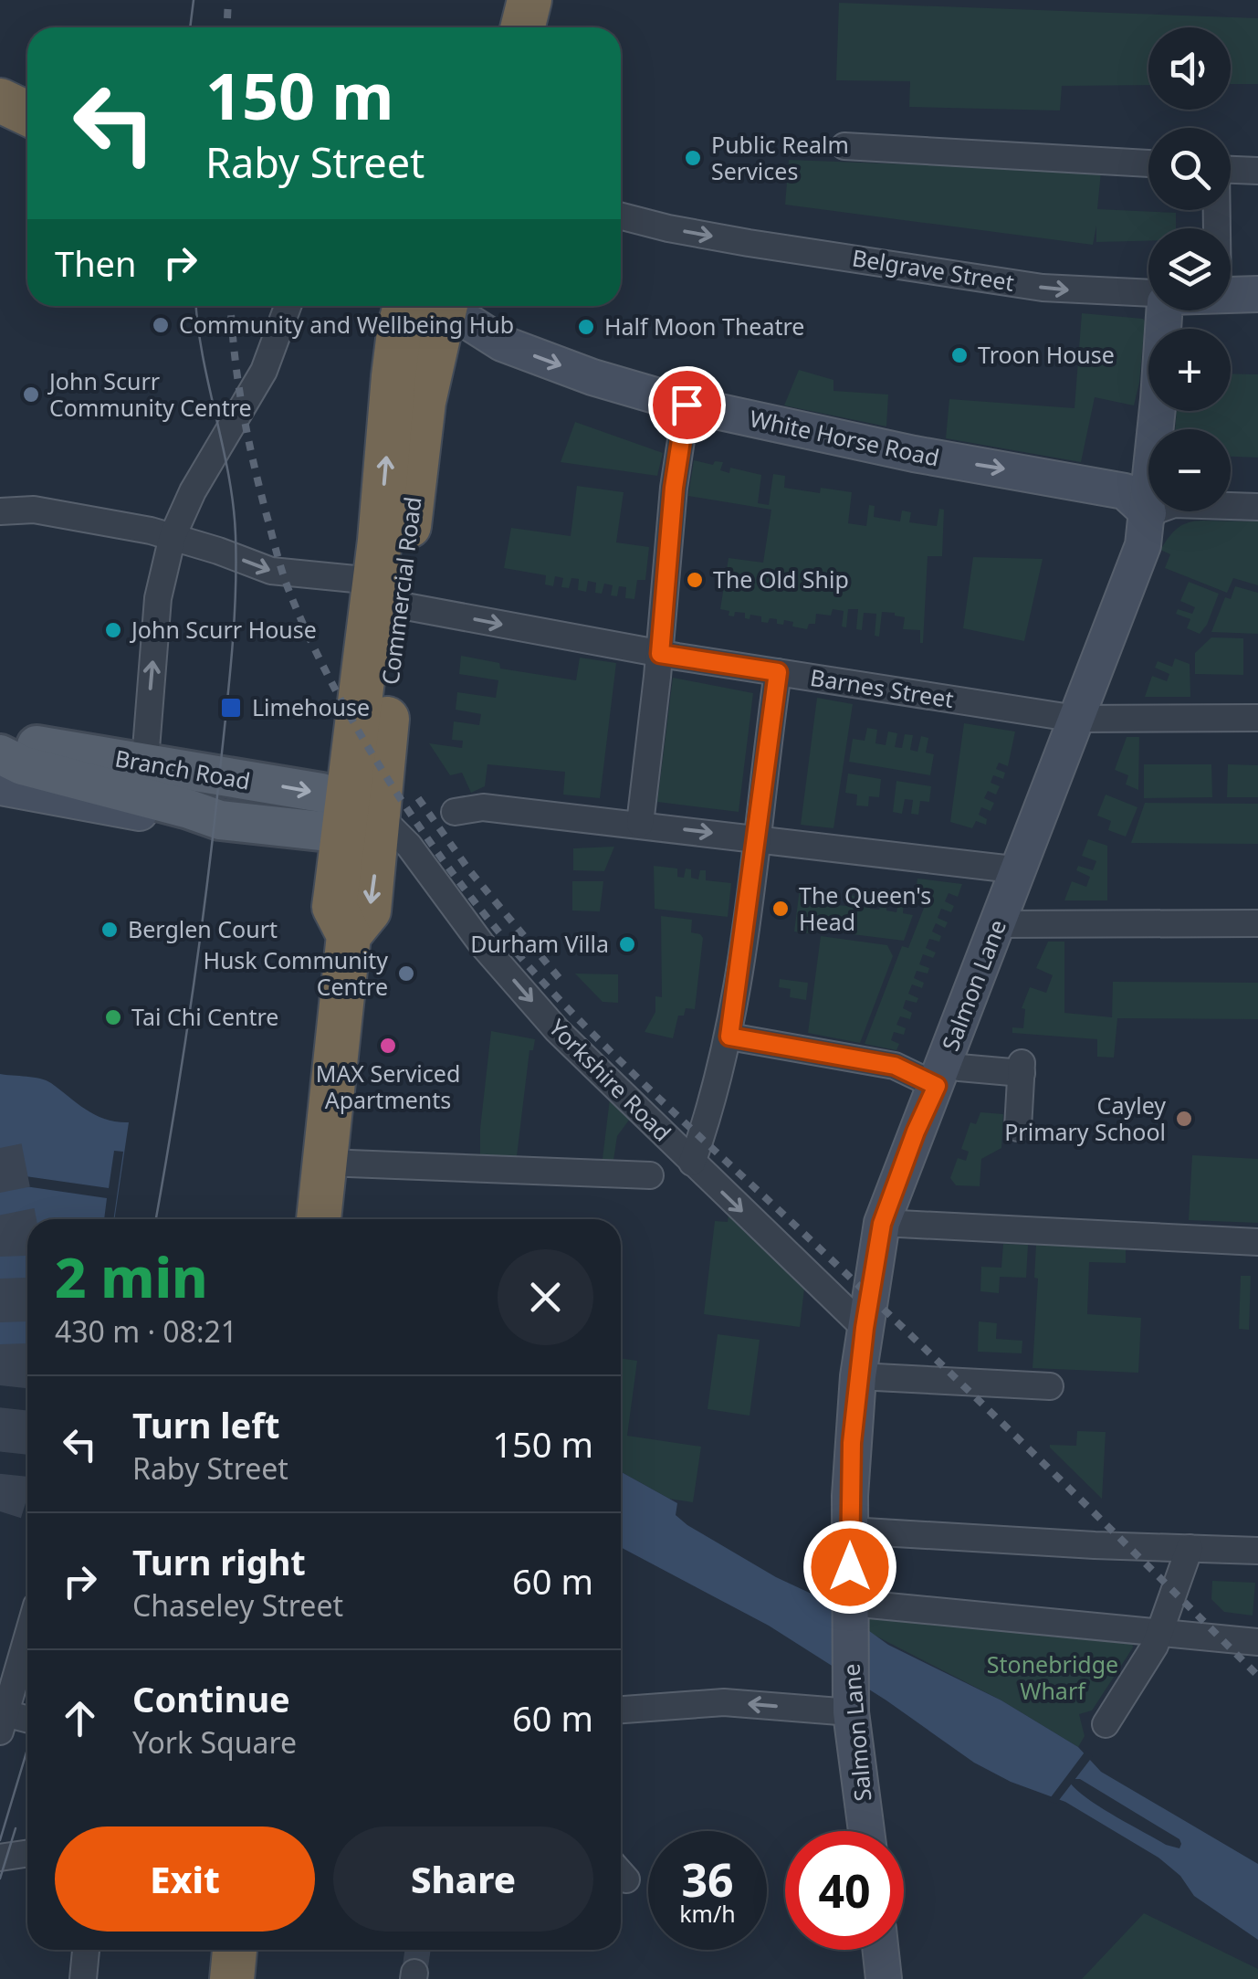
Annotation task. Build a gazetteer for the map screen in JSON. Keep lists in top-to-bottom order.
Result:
{
  "streets": {
    "highway": ["Commercial Road"],
    "main road": ["Branch Road"],
    "street": [
      "Belgrave Street",
      "White Horse Road",
      "Barnes Street",
      "Salmon Lane",
      "Yorkshire Road"
    ]
  },
  "crossings": [
    ["White Horse Road", "Salmon Lane"],
    ["Commercial Road", "Barnes Street"],
    ["Commercial Road", "Branch Road"],
    ["Commercial Road", "Yorkshire Road"],
    ["Barnes Street", "Salmon Lane"],
    ["Branch Road", "Yorkshire Road"],
    ["Salmon Lane", "Yorkshire Road"]
  ],
  "one_way": ["White Horse Road", "Yorkshire Road"],
  "parks": ["Stonebridge Wharf"],
  "places": {
    "other": [
      "Public Realm Services",
      "Community and Wellbeing Hub",
      "Half Moon Theatre",
      "Troon House",
      "John Scurr Community Centre",
      "The Old Ship",
      "John Scurr House",
      "The Queen's Head",
      "Berglen Court",
      "Durham Villa",
      "Husk Community Centre",
      "Tai Chi Centre",
      "MAX Serviced Apartments",
      "Cayley Primary School"
    ],
    "transit": ["Limehouse"]
  },
  "page": {
    "map_buttons": ["+", "−"],
    "turn": ["150 m", "Raby Street"],
    "then": "Then",
    "heading": ["2 min", "430 m · 08:21"],
    "list": [
      {
        "name": "Turn left",
        "note": "Raby Street",
        "value": "150 m"
      },
      {
        "name": "Turn right",
        "note": "Chaseley Street",
        "value": "60 m"
      },
      {
        "name": "Continue",
        "note": "York Square",
        "value": "60 m"
      }
    ],
    "buttons": ["Exit", "Share"],
    "speed": "36 km/h",
    "limit": "40"
  }
}
